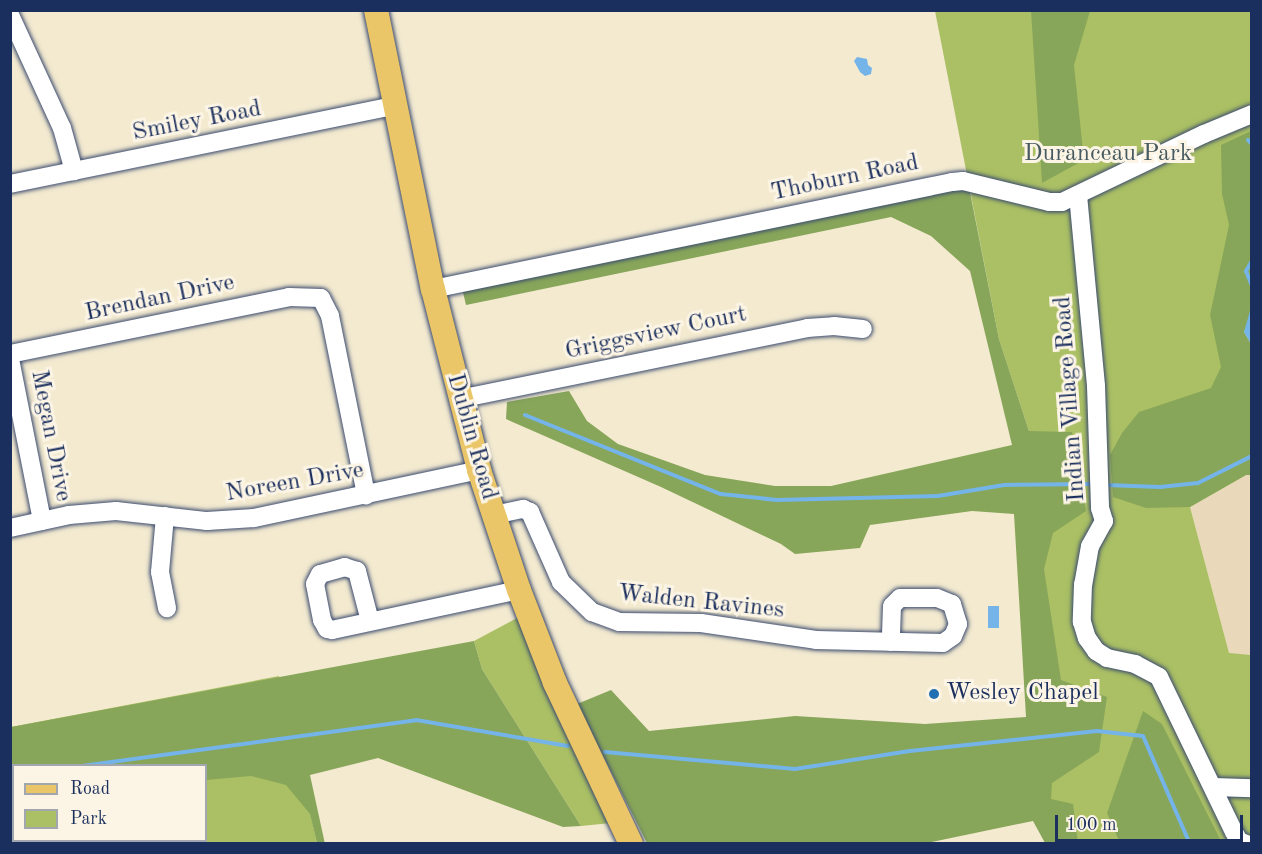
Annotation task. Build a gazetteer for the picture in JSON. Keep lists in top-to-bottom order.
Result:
{
  "streets": {
    "main road": ["Dublin Road"],
    "street": [
      "Smiley Road",
      "Thoburn Road",
      "Brendan Drive",
      "Griggsview Court",
      "Indian Village Road",
      "Megan Drive",
      "Noreen Drive",
      "Walden Ravines"
    ]
  },
  "crossings": [
    ["Smiley Road", "Dublin Road"],
    ["Thoburn Road", "Indian Village Road"],
    ["Thoburn Road", "Dublin Road"],
    ["Brendan Drive", "Noreen Drive"],
    ["Griggsview Court", "Dublin Road"],
    ["Megan Drive", "Noreen Drive"],
    ["Dublin Road", "Noreen Drive"],
    ["Dublin Road", "Walden Ravines"]
  ],
  "parks": ["Duranceau Park"],
  "places": ["Wesley Chapel"],
  "legend": ["Road", "Park"],
  "scale_bar": "100 m"
}
